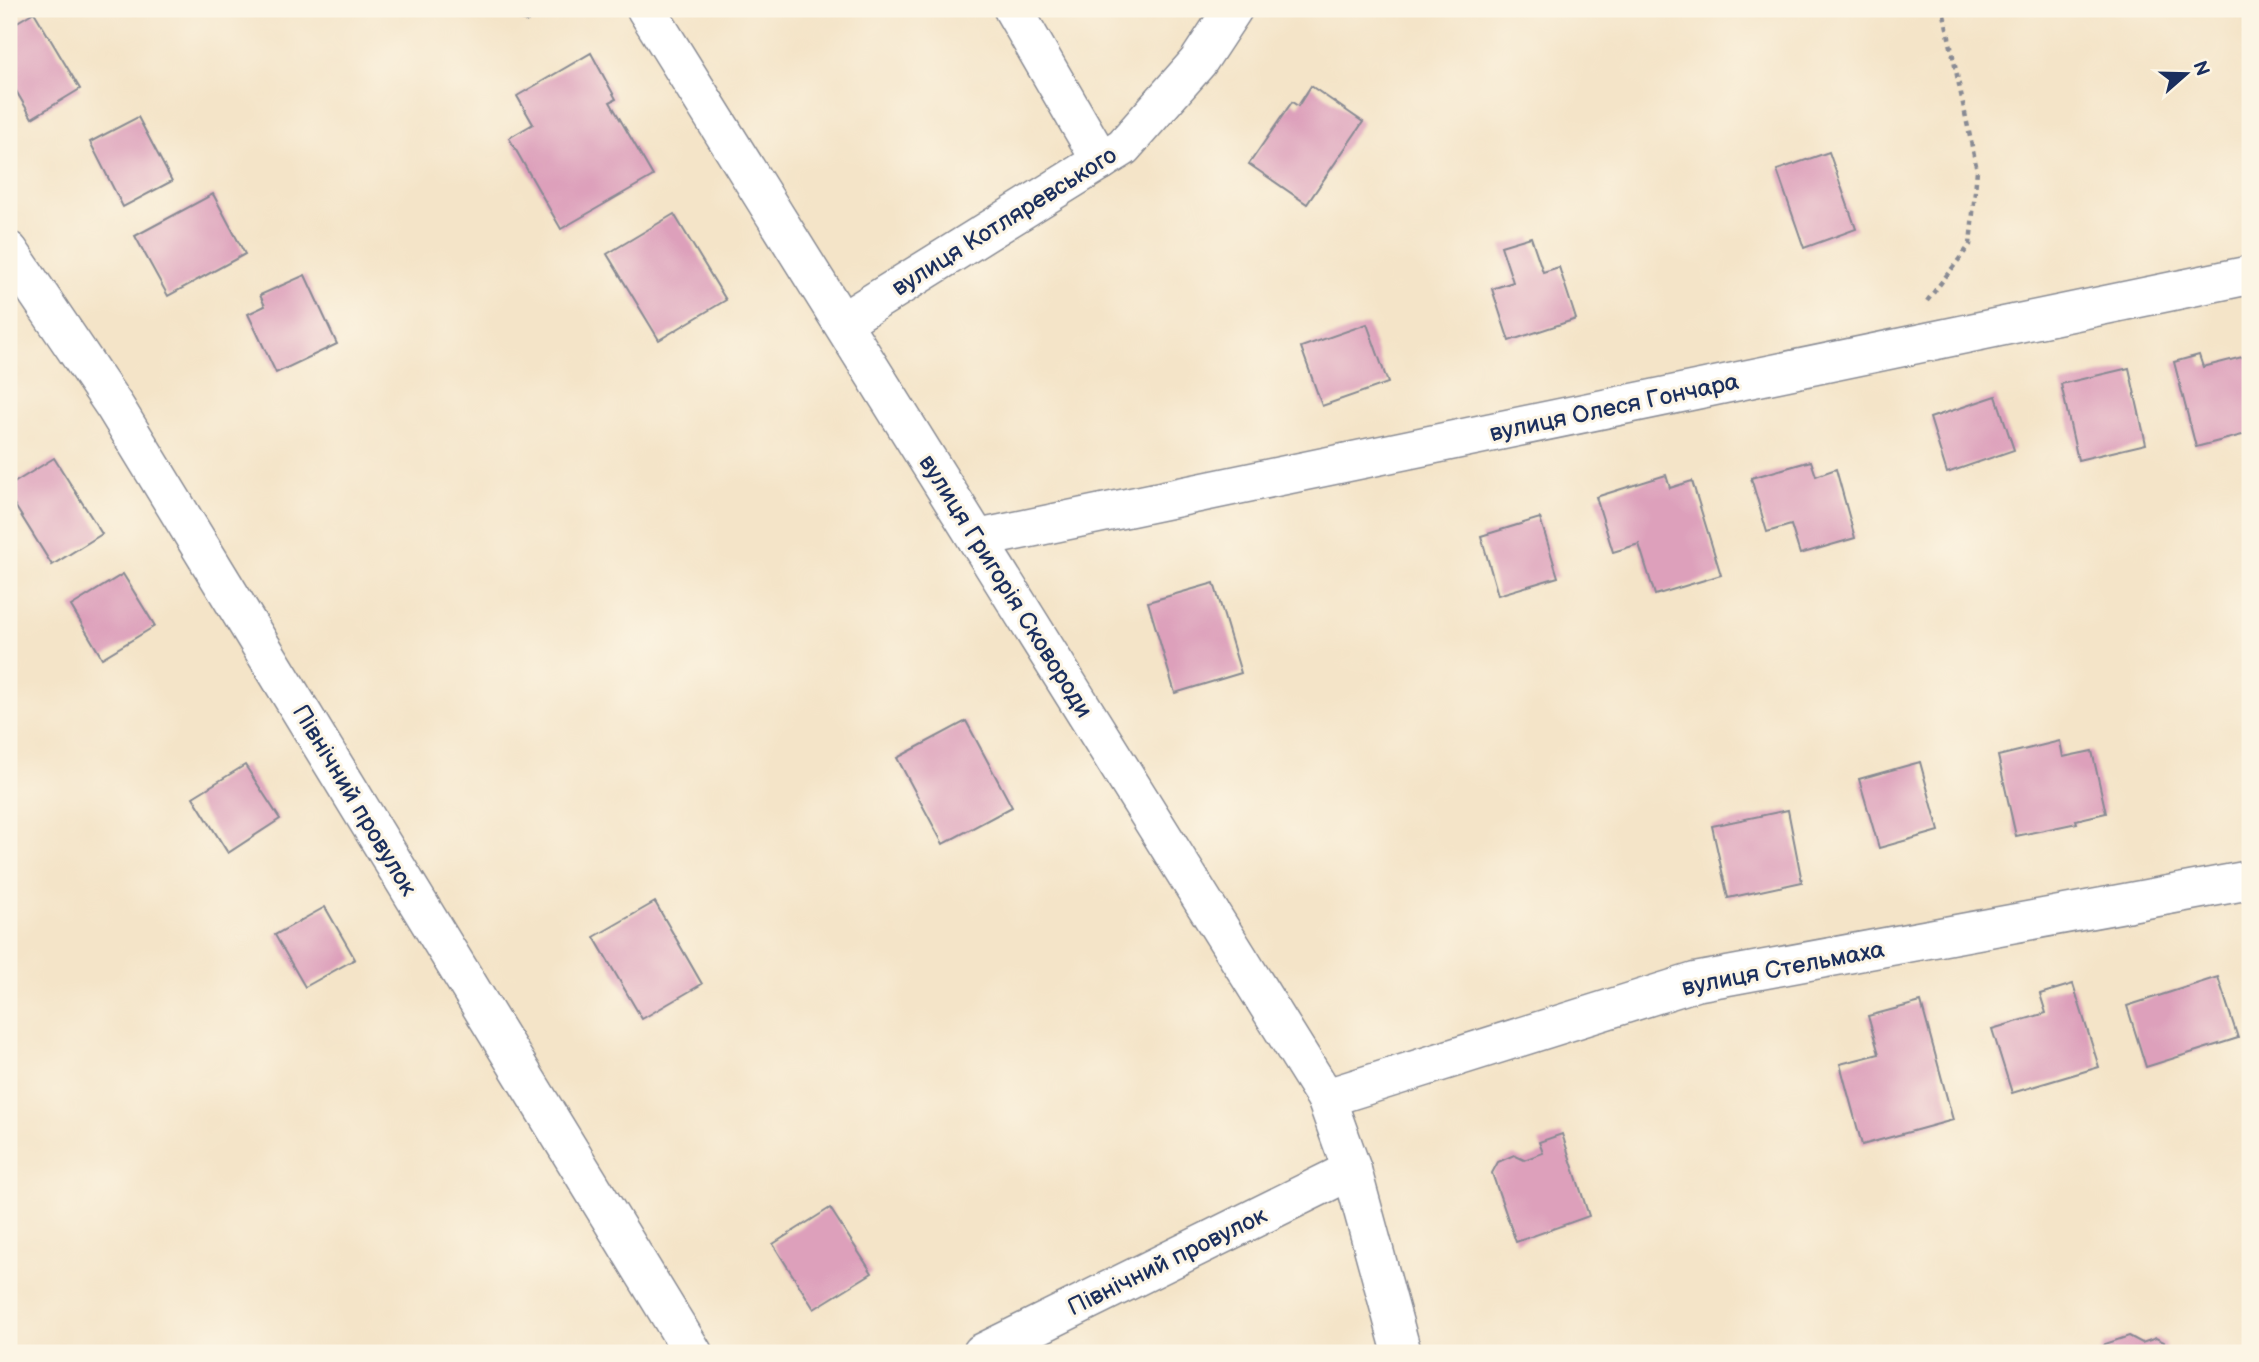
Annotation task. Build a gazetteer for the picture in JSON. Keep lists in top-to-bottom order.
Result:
{
  "streets": {
    "street": [
      "вулиця Котляревського",
      "вулиця Олеся Гончара",
      "вулиця Григорія Сковороди",
      "Північний провулок",
      "вулиця Стельмаха"
    ]
  },
  "crossings": [
    ["вулиця Котляревського", "вулиця Григорія Сковороди"],
    ["вулиця Олеся Гончара", "вулиця Григорія Сковороди"],
    ["вулиця Григорія Сковороди", "Північний провулок"],
    ["вулиця Григорія Сковороди", "вулиця Стельмаха"]
  ],
  "north": "right"
}
